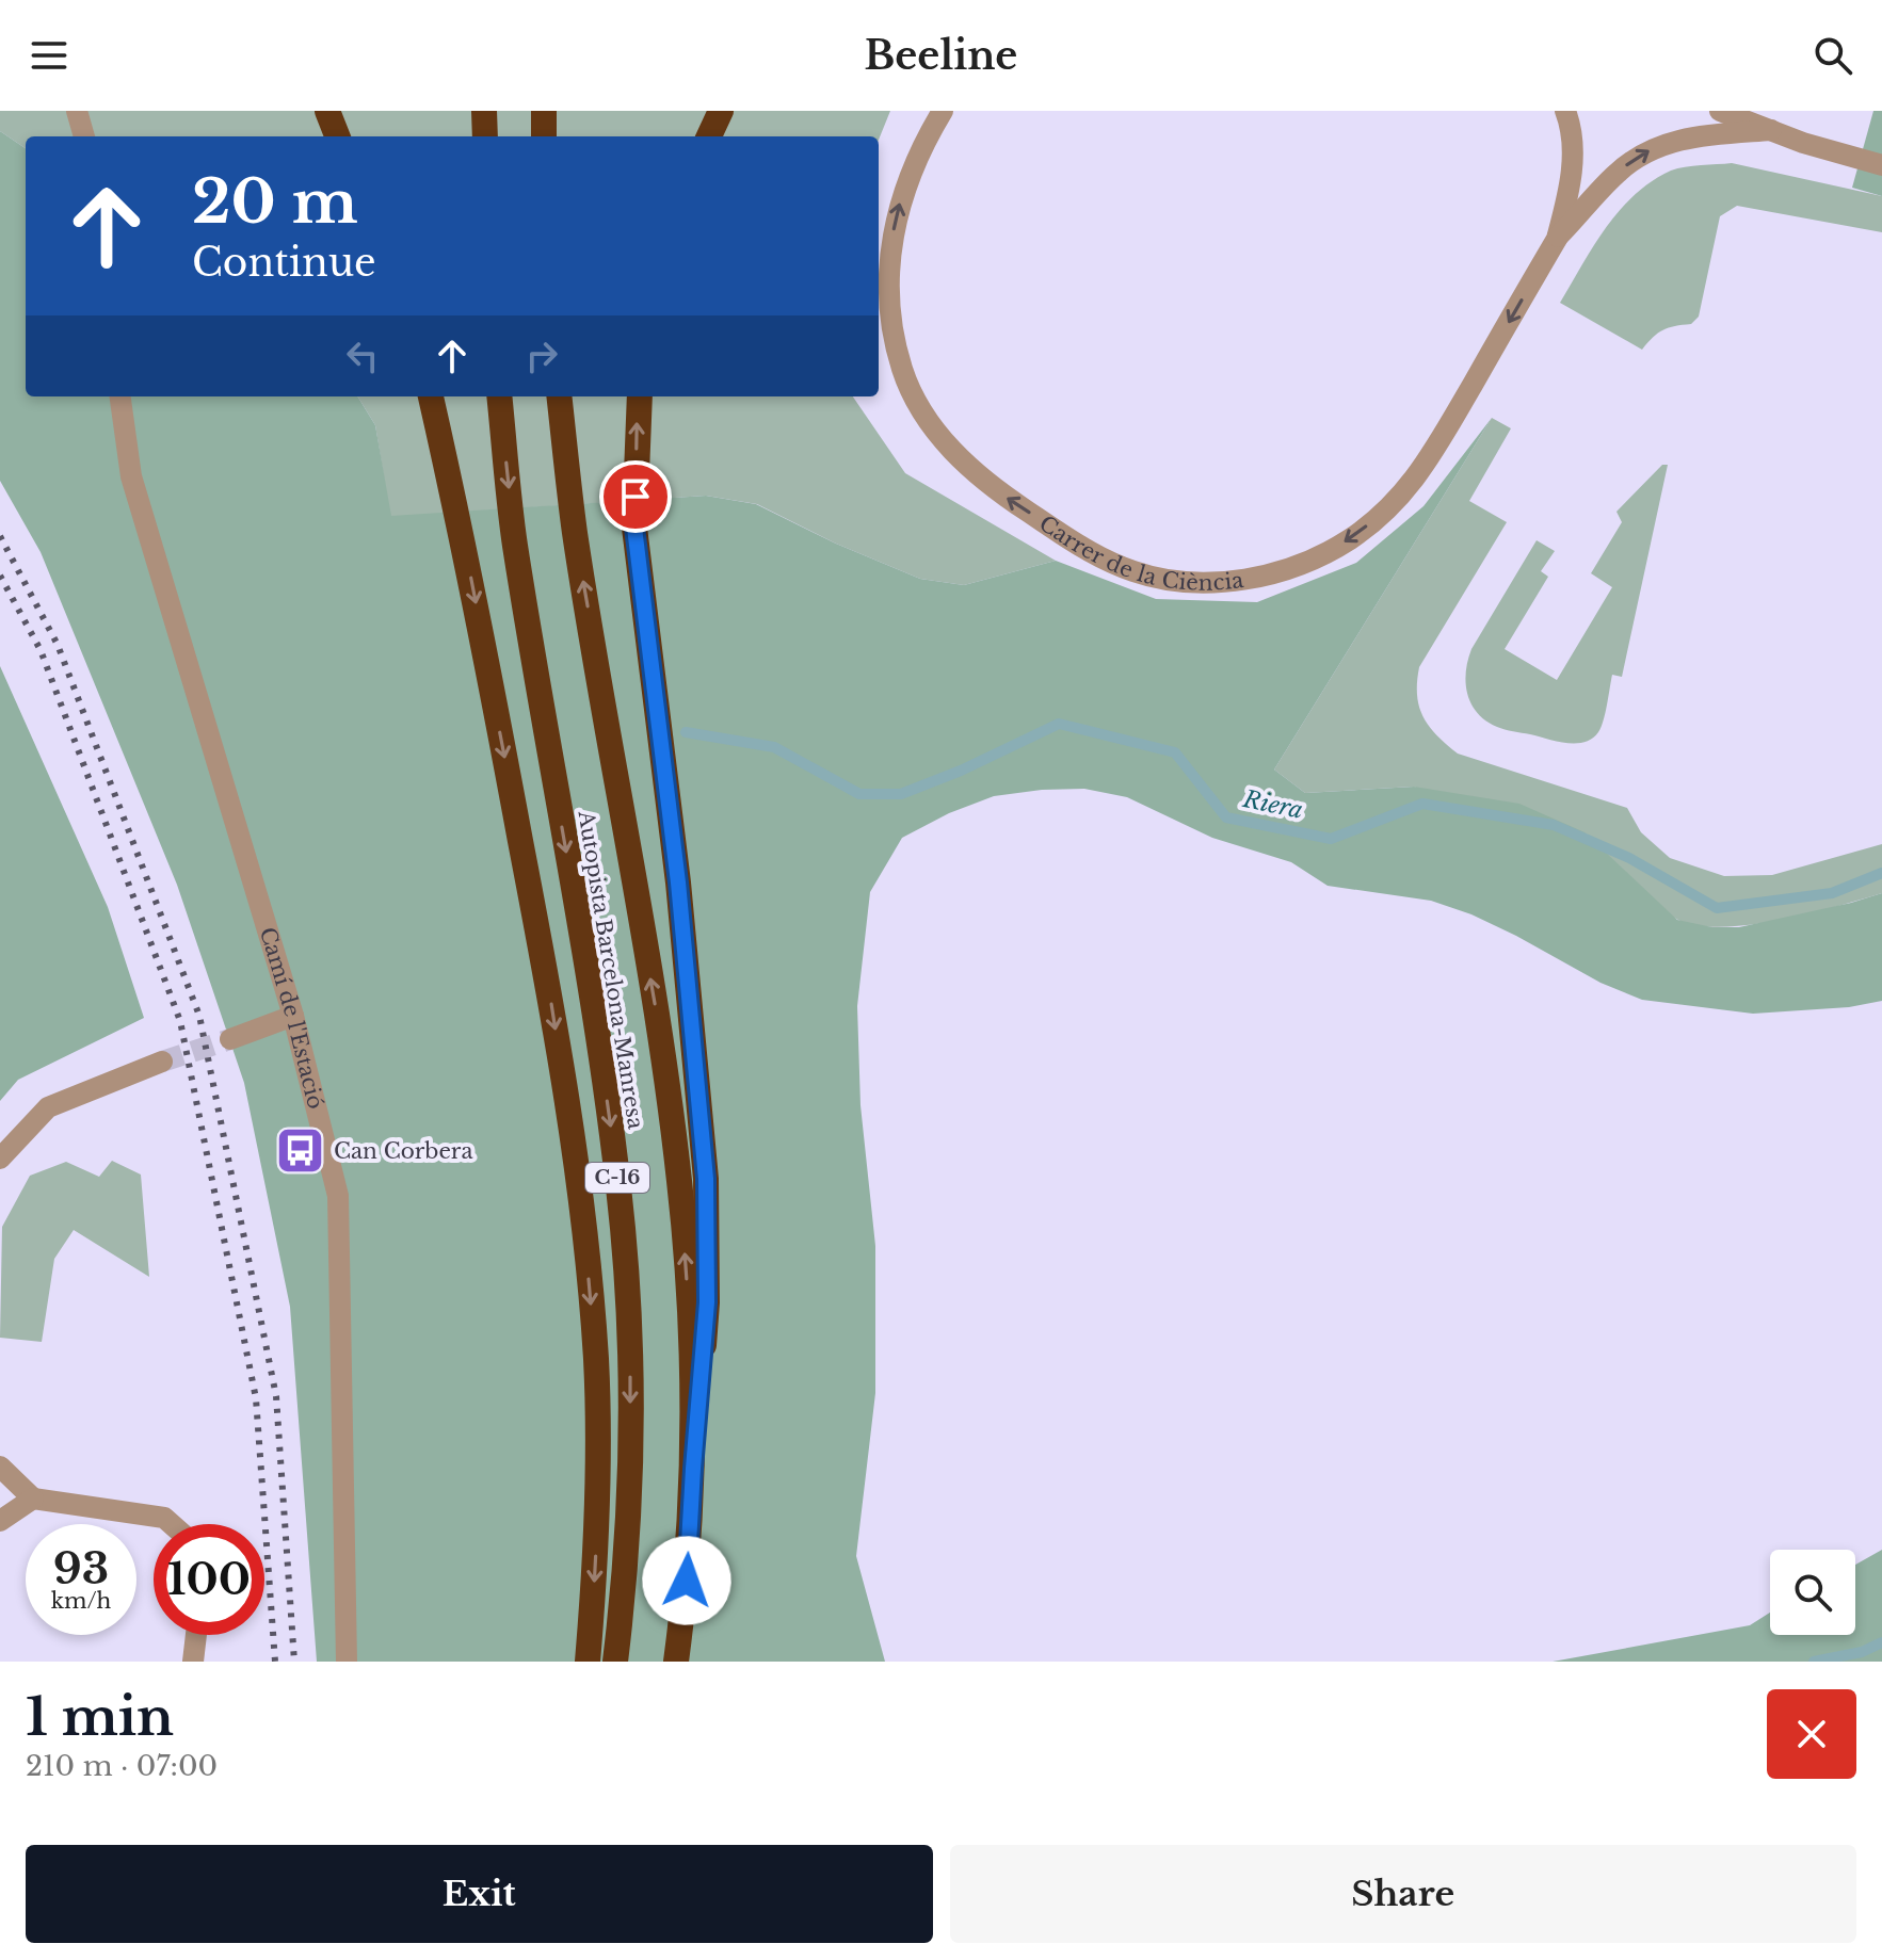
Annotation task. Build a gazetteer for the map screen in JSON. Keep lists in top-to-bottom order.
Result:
{
  "streets": {
    "highway": ["Autopista Barcelona-Manresa", "C-16"],
    "street": ["Carrer de la Ciència", "Camí de l'Estació"]
  },
  "water": ["Riera"],
  "places": {
    "bus stop": ["Can Corbera"]
  },
  "page": {
    "header": "Beeline",
    "turn": ["20 m", "Continue"],
    "speed": "93 km/h",
    "limit": "100",
    "heading": ["1 min", "210 m · 07:00"],
    "buttons": ["Exit", "Share"]
  }
}
